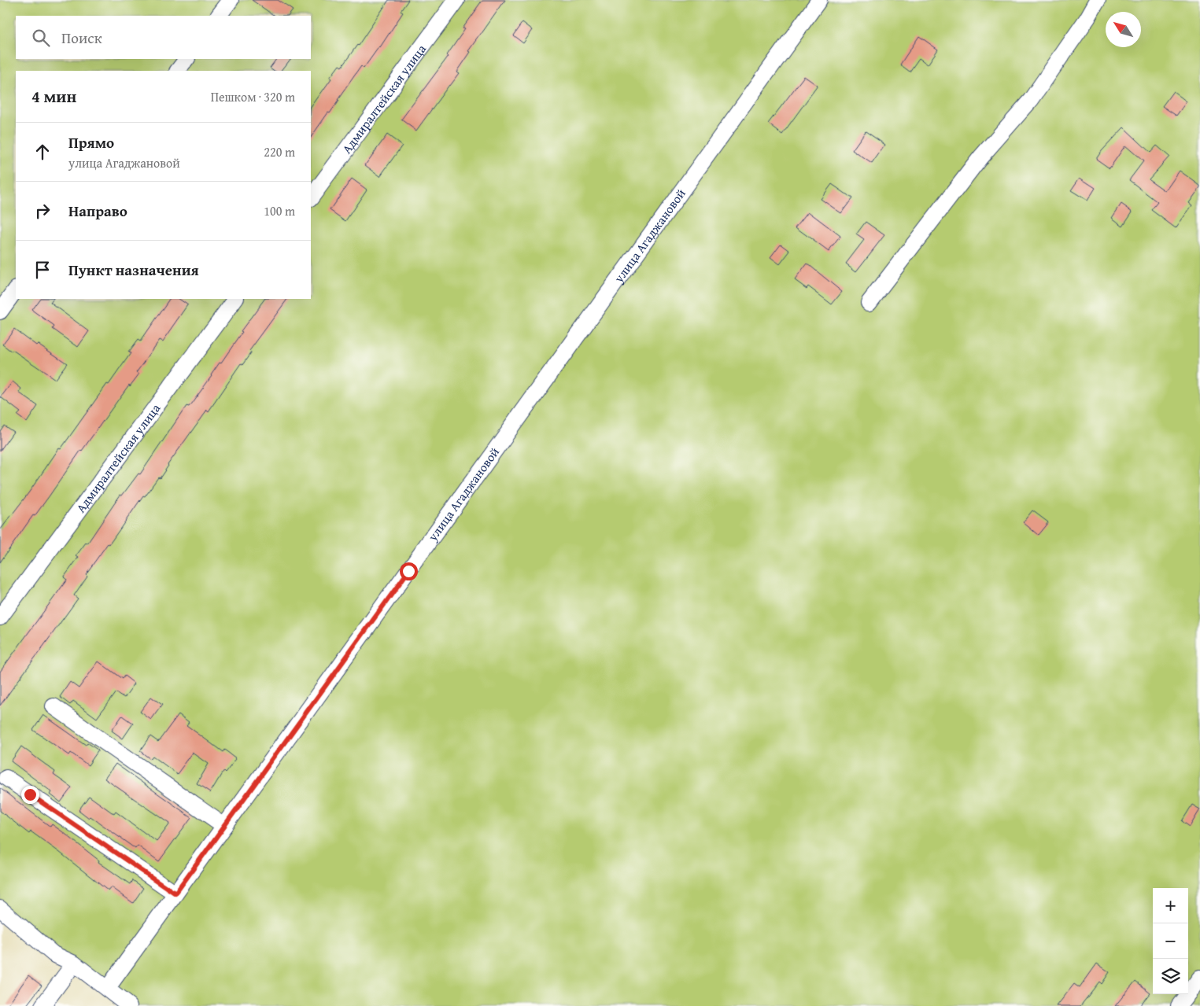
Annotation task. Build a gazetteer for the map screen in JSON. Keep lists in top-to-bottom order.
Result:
{
  "streets": {
    "street": ["Адмиралтейская улица", "улица Агаджановой"]
  },
  "north": "top left",
  "page": {
    "search": "Поиск",
    "heading": ["4 мин", "Пешком · 320 m"],
    "list": [
      ["Прямо", "улица Агаджановой", "220 m"],
      ["Направо", "100 m"],
      "Пункт назначения"
    ],
    "map_buttons": ["+", "−"]
  }
}
